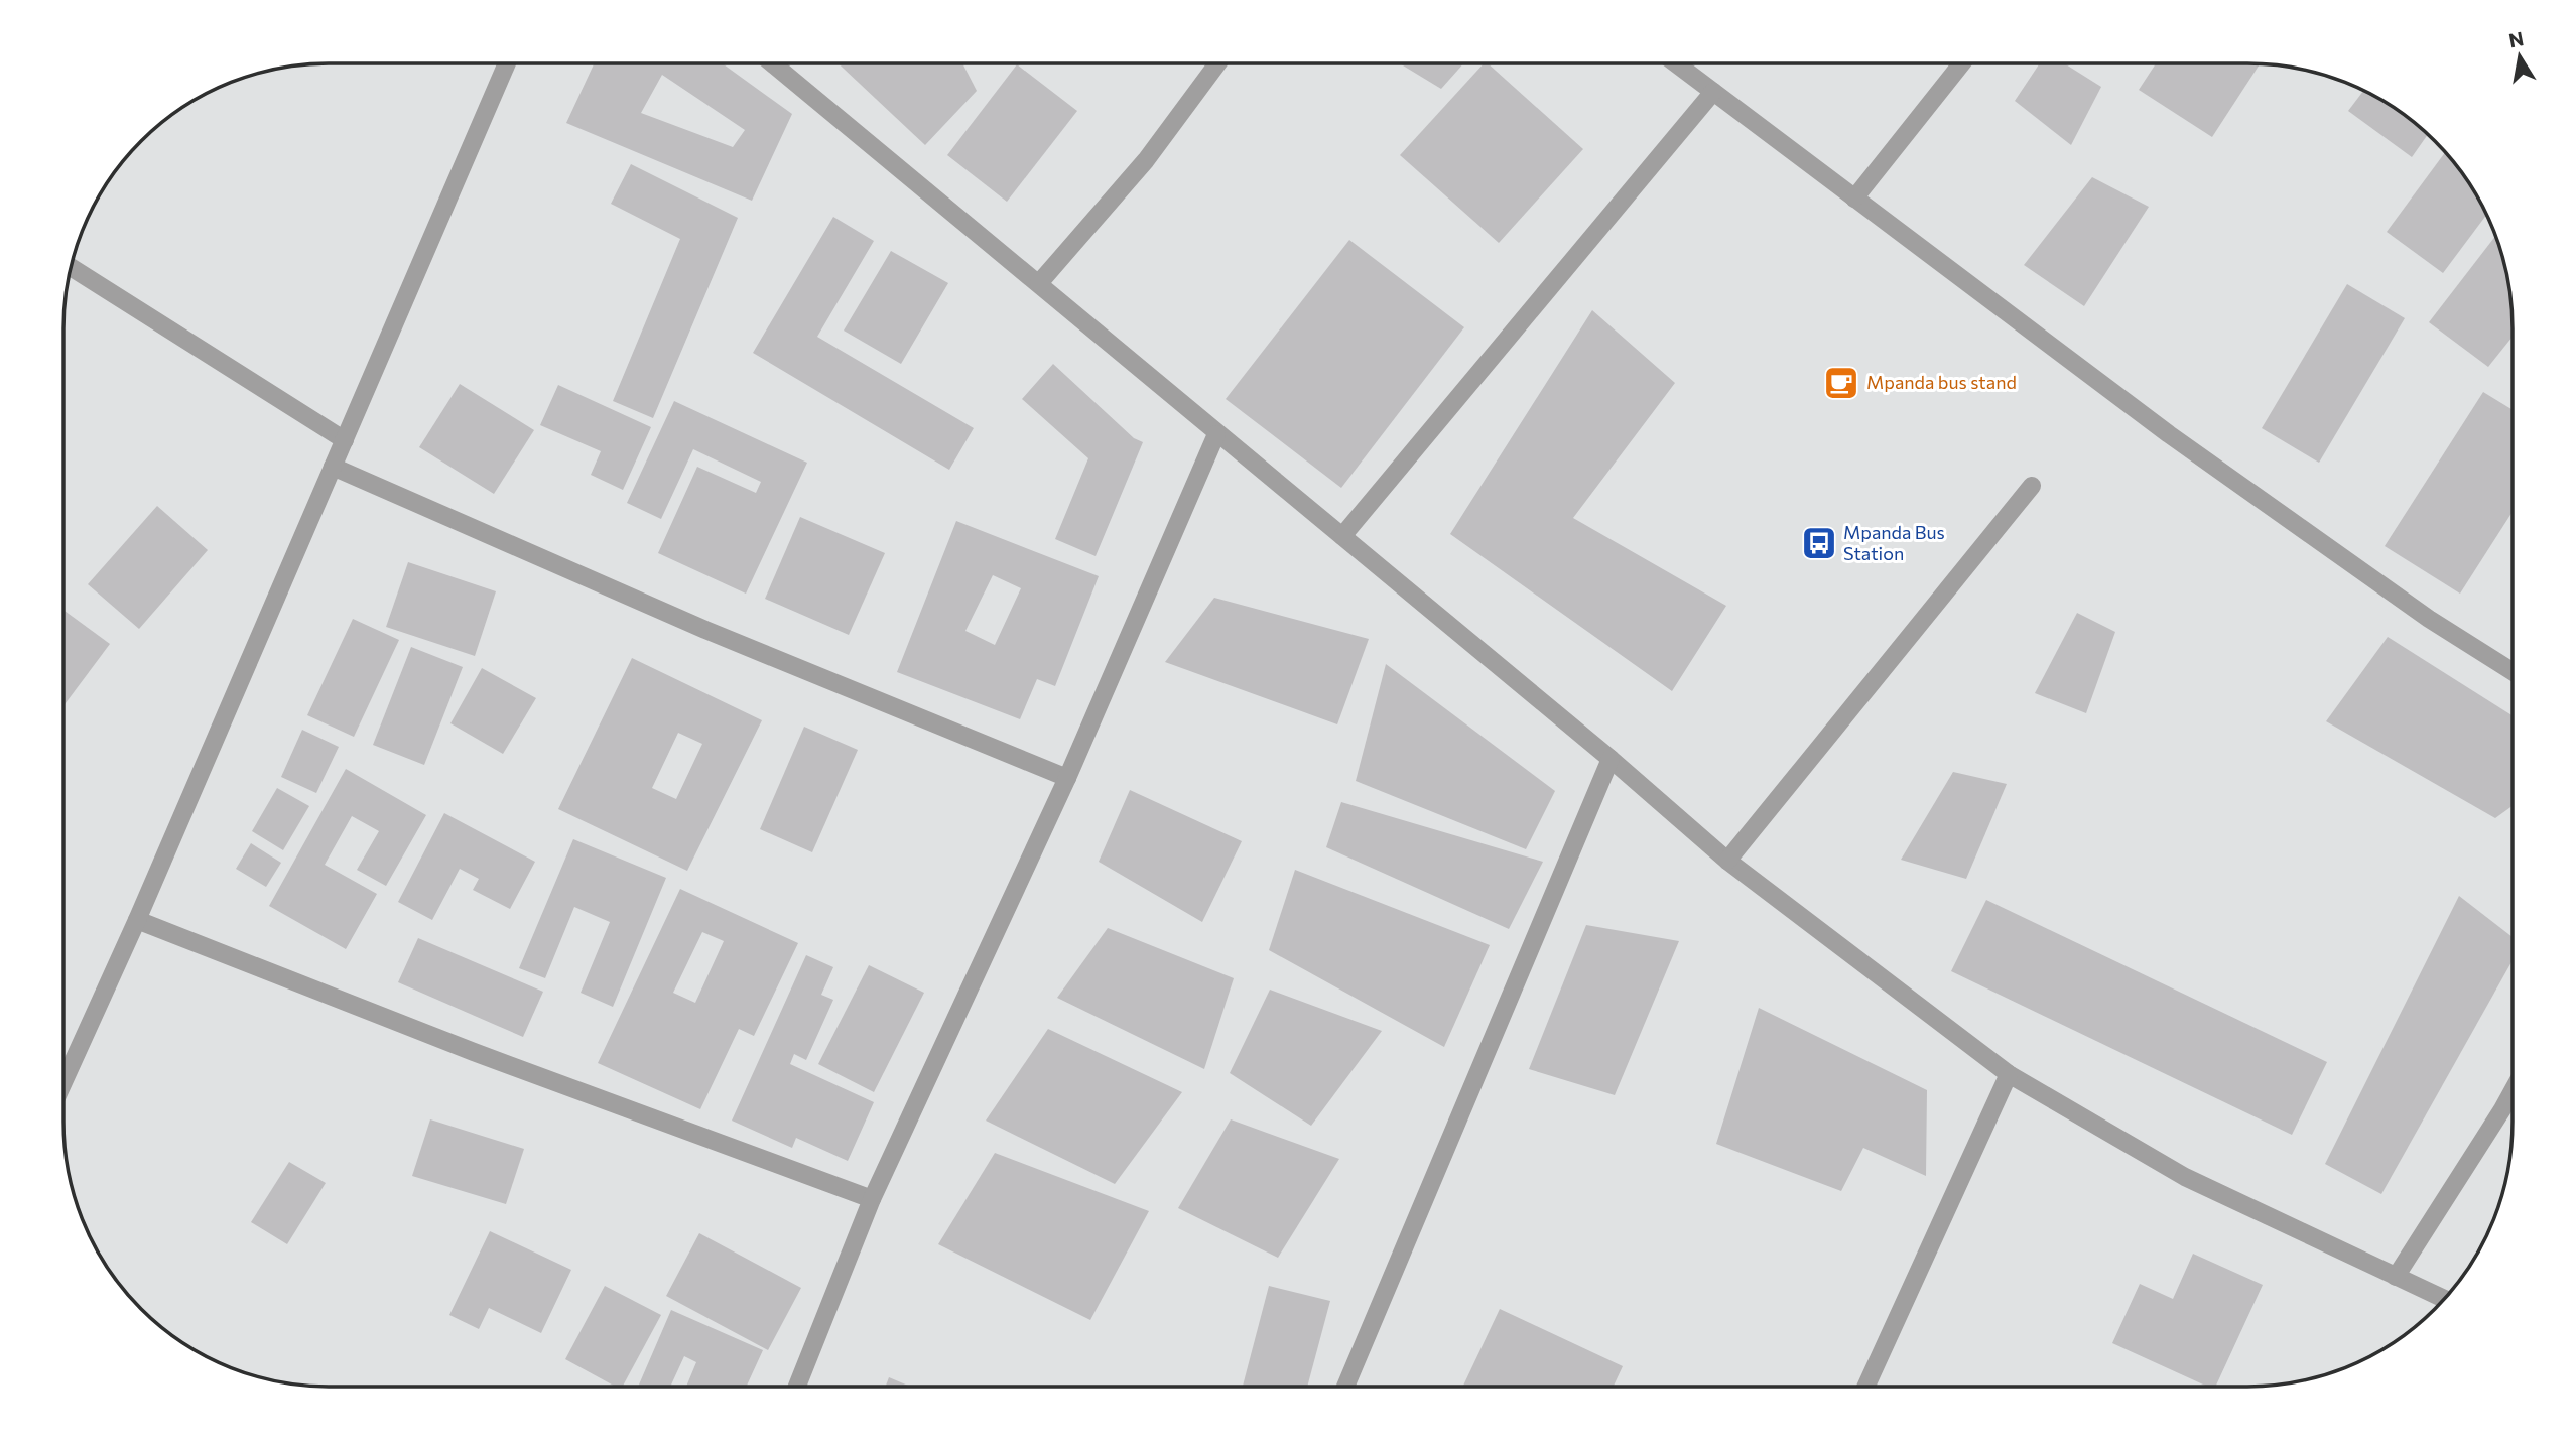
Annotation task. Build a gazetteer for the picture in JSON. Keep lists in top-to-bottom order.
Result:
{
  "places": {
    "cafe": ["Mpanda bus stand"],
    "bus stop": ["Mpanda Bus Station"]
  },
  "north": "top"
}
